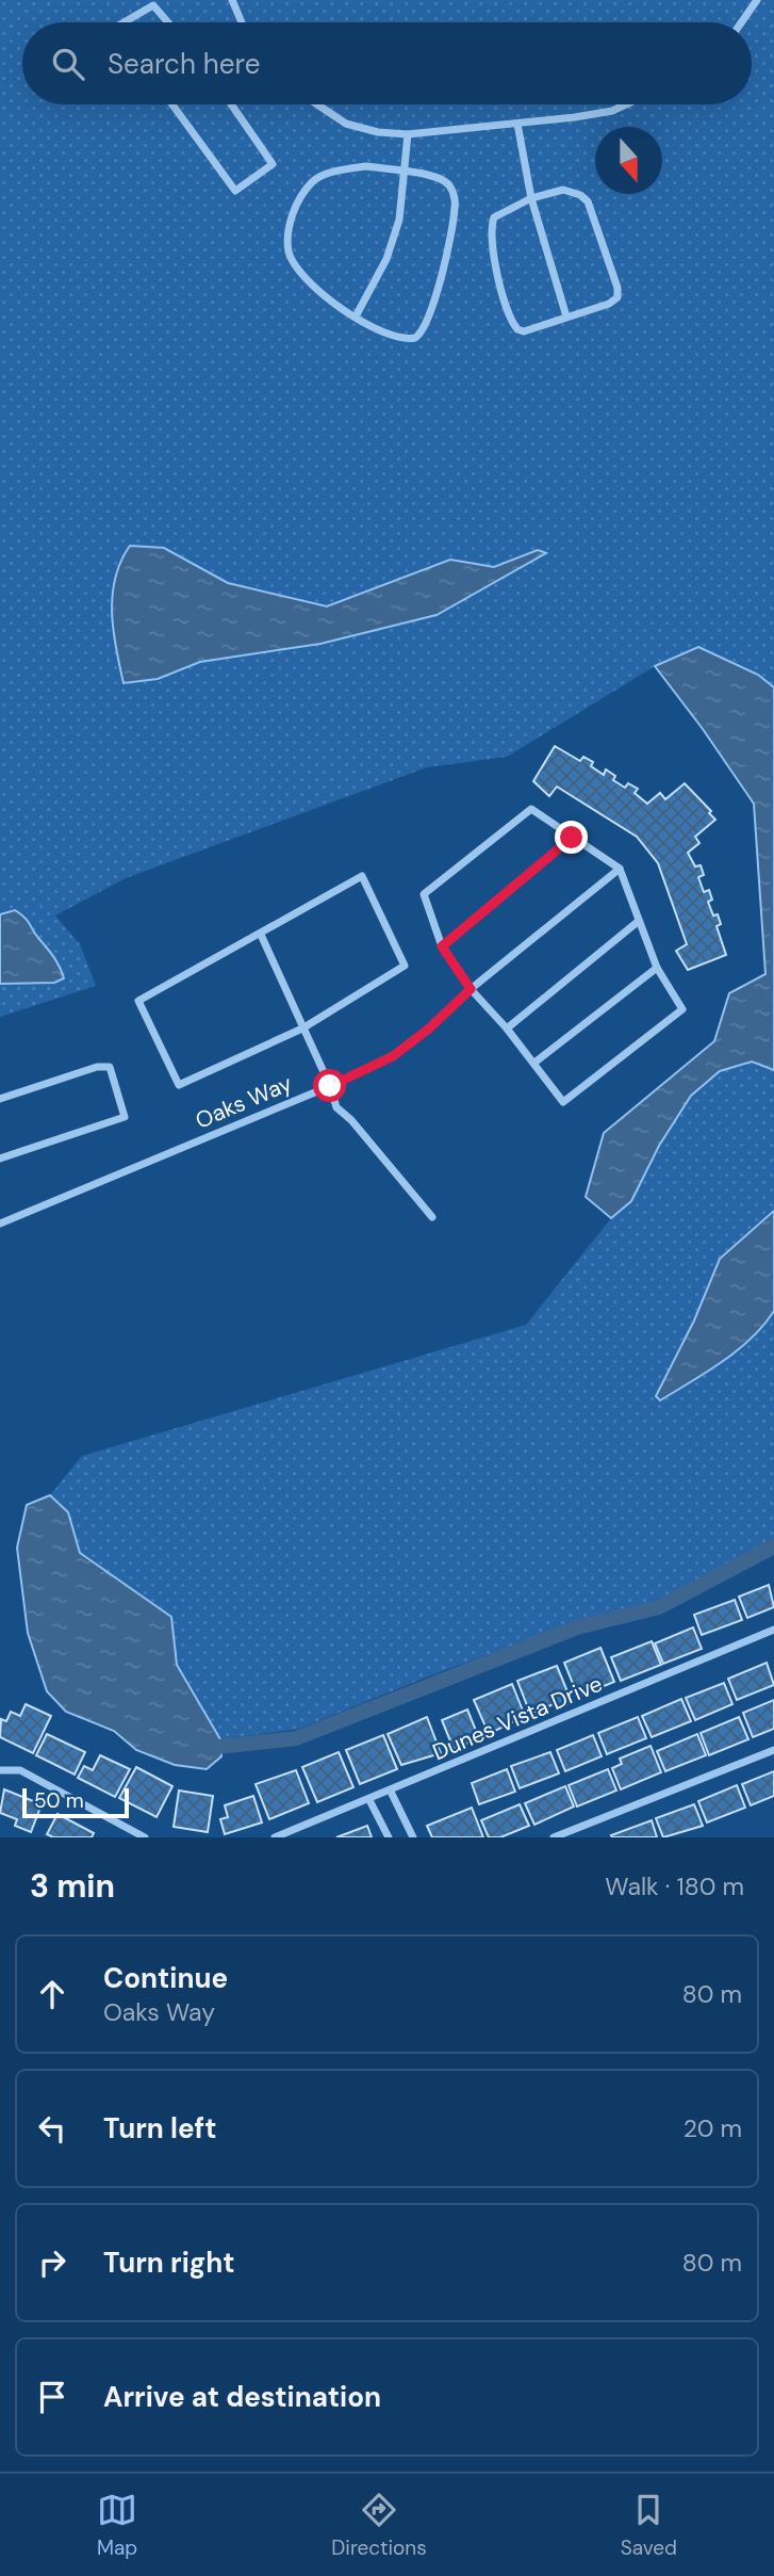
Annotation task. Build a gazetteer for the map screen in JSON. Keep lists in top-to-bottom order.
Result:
{
  "streets": {
    "street": ["Oaks Way", "Dunes Vista Drive"]
  },
  "scale_bar": "50 m",
  "north": "bottom",
  "page": {
    "search": "Search here",
    "scale": "50 m",
    "heading": ["3 min", "Walk · 180 m"],
    "list": [
      ["Continue", "Oaks Way", "80 m"],
      ["Turn left", "20 m"],
      ["Turn right", "80 m"],
      "Arrive at destination"
    ],
    "nav": ["Map", "Directions", "Saved"]
  }
}
